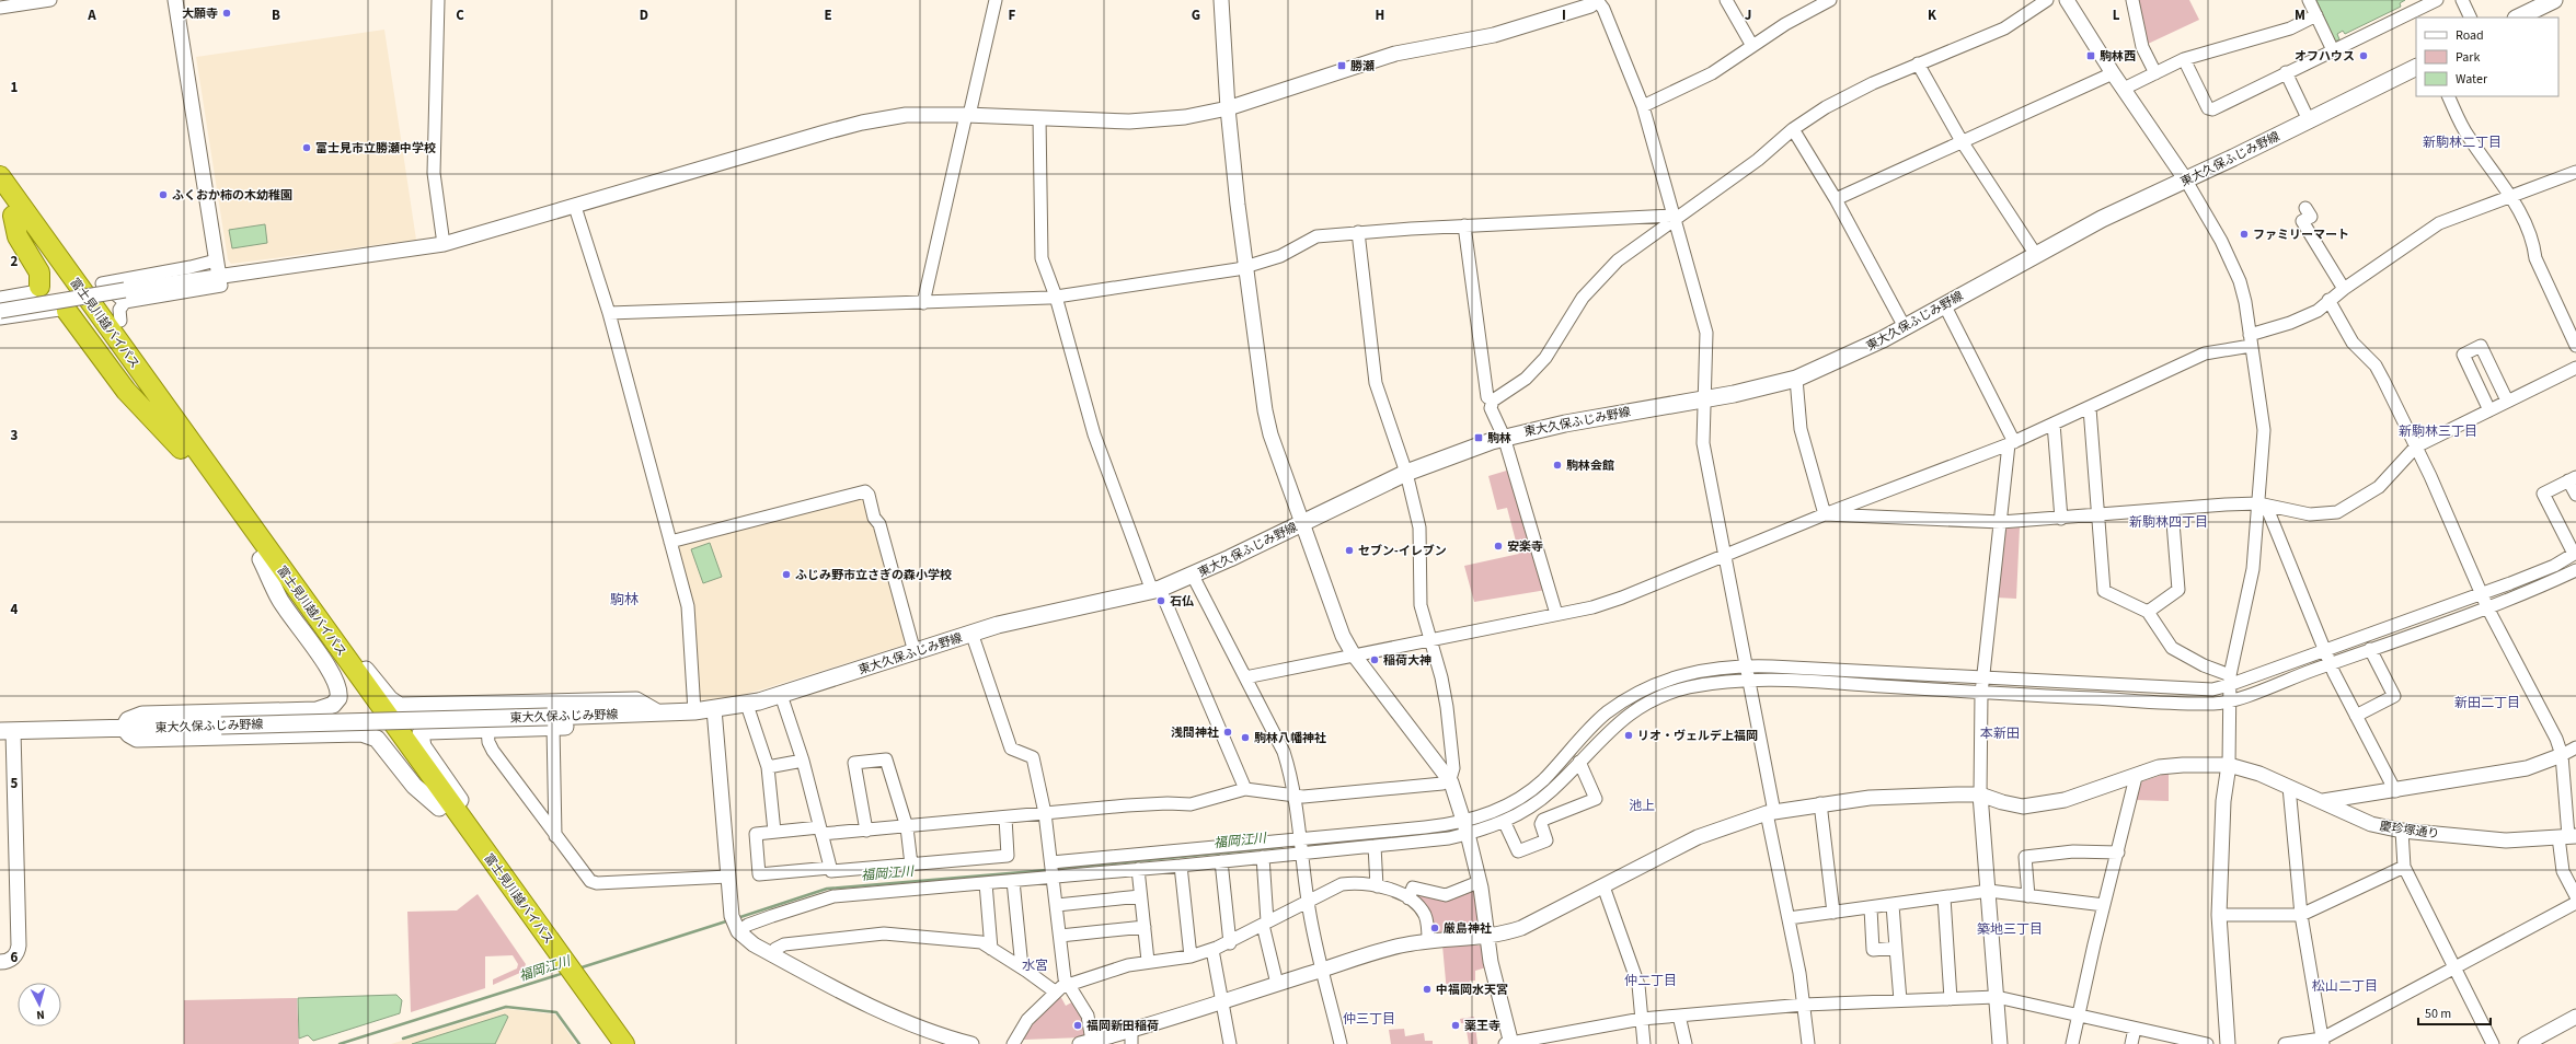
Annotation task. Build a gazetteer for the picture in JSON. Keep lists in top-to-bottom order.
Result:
{
  "streets": {
    "highway": ["富士見川越バイパス"],
    "main road": ["東大久保ふじみ野線"],
    "street": ["慶珍塚通り"]
  },
  "districts": [
    "新駒林二丁目",
    "新駒林三丁目",
    "新駒林四丁目",
    "駒林",
    "新田二丁目",
    "本新田",
    "池上",
    "築地三丁目",
    "水宮",
    "仲二丁目",
    "松山二丁目",
    "仲三丁目"
  ],
  "water": ["福岡江川"],
  "places": {
    "other": [
      "大願寺",
      "オフハウス",
      "富士見市立勝瀬中学校",
      "ふくおか柿の木幼稚園",
      "ファミリーマート",
      "駒林会館",
      "安楽寺",
      "セブン-イレブン",
      "ふじみ野市立さぎの森小学校",
      "石仏",
      "稲荷大神",
      "浅間神社",
      "リオ・ヴェルデ上福岡",
      "駒林八幡神社",
      "厳島神社",
      "中福岡水天宮",
      "福岡新田稲荷",
      "薬王寺"
    ],
    "transit": ["駒林西", "勝瀬", "駒林"]
  },
  "legend": ["Road", "Park", "Water"],
  "scale_bar": "50 m",
  "north": "bottom",
  "grid": {
    "columns": [
      "A",
      "B",
      "C",
      "D",
      "E",
      "F",
      "G",
      "H",
      "I",
      "J",
      "K",
      "L",
      "M"
    ],
    "rows": [
      "1",
      "2",
      "3",
      "4",
      "5",
      "6"
    ]
  }
}
